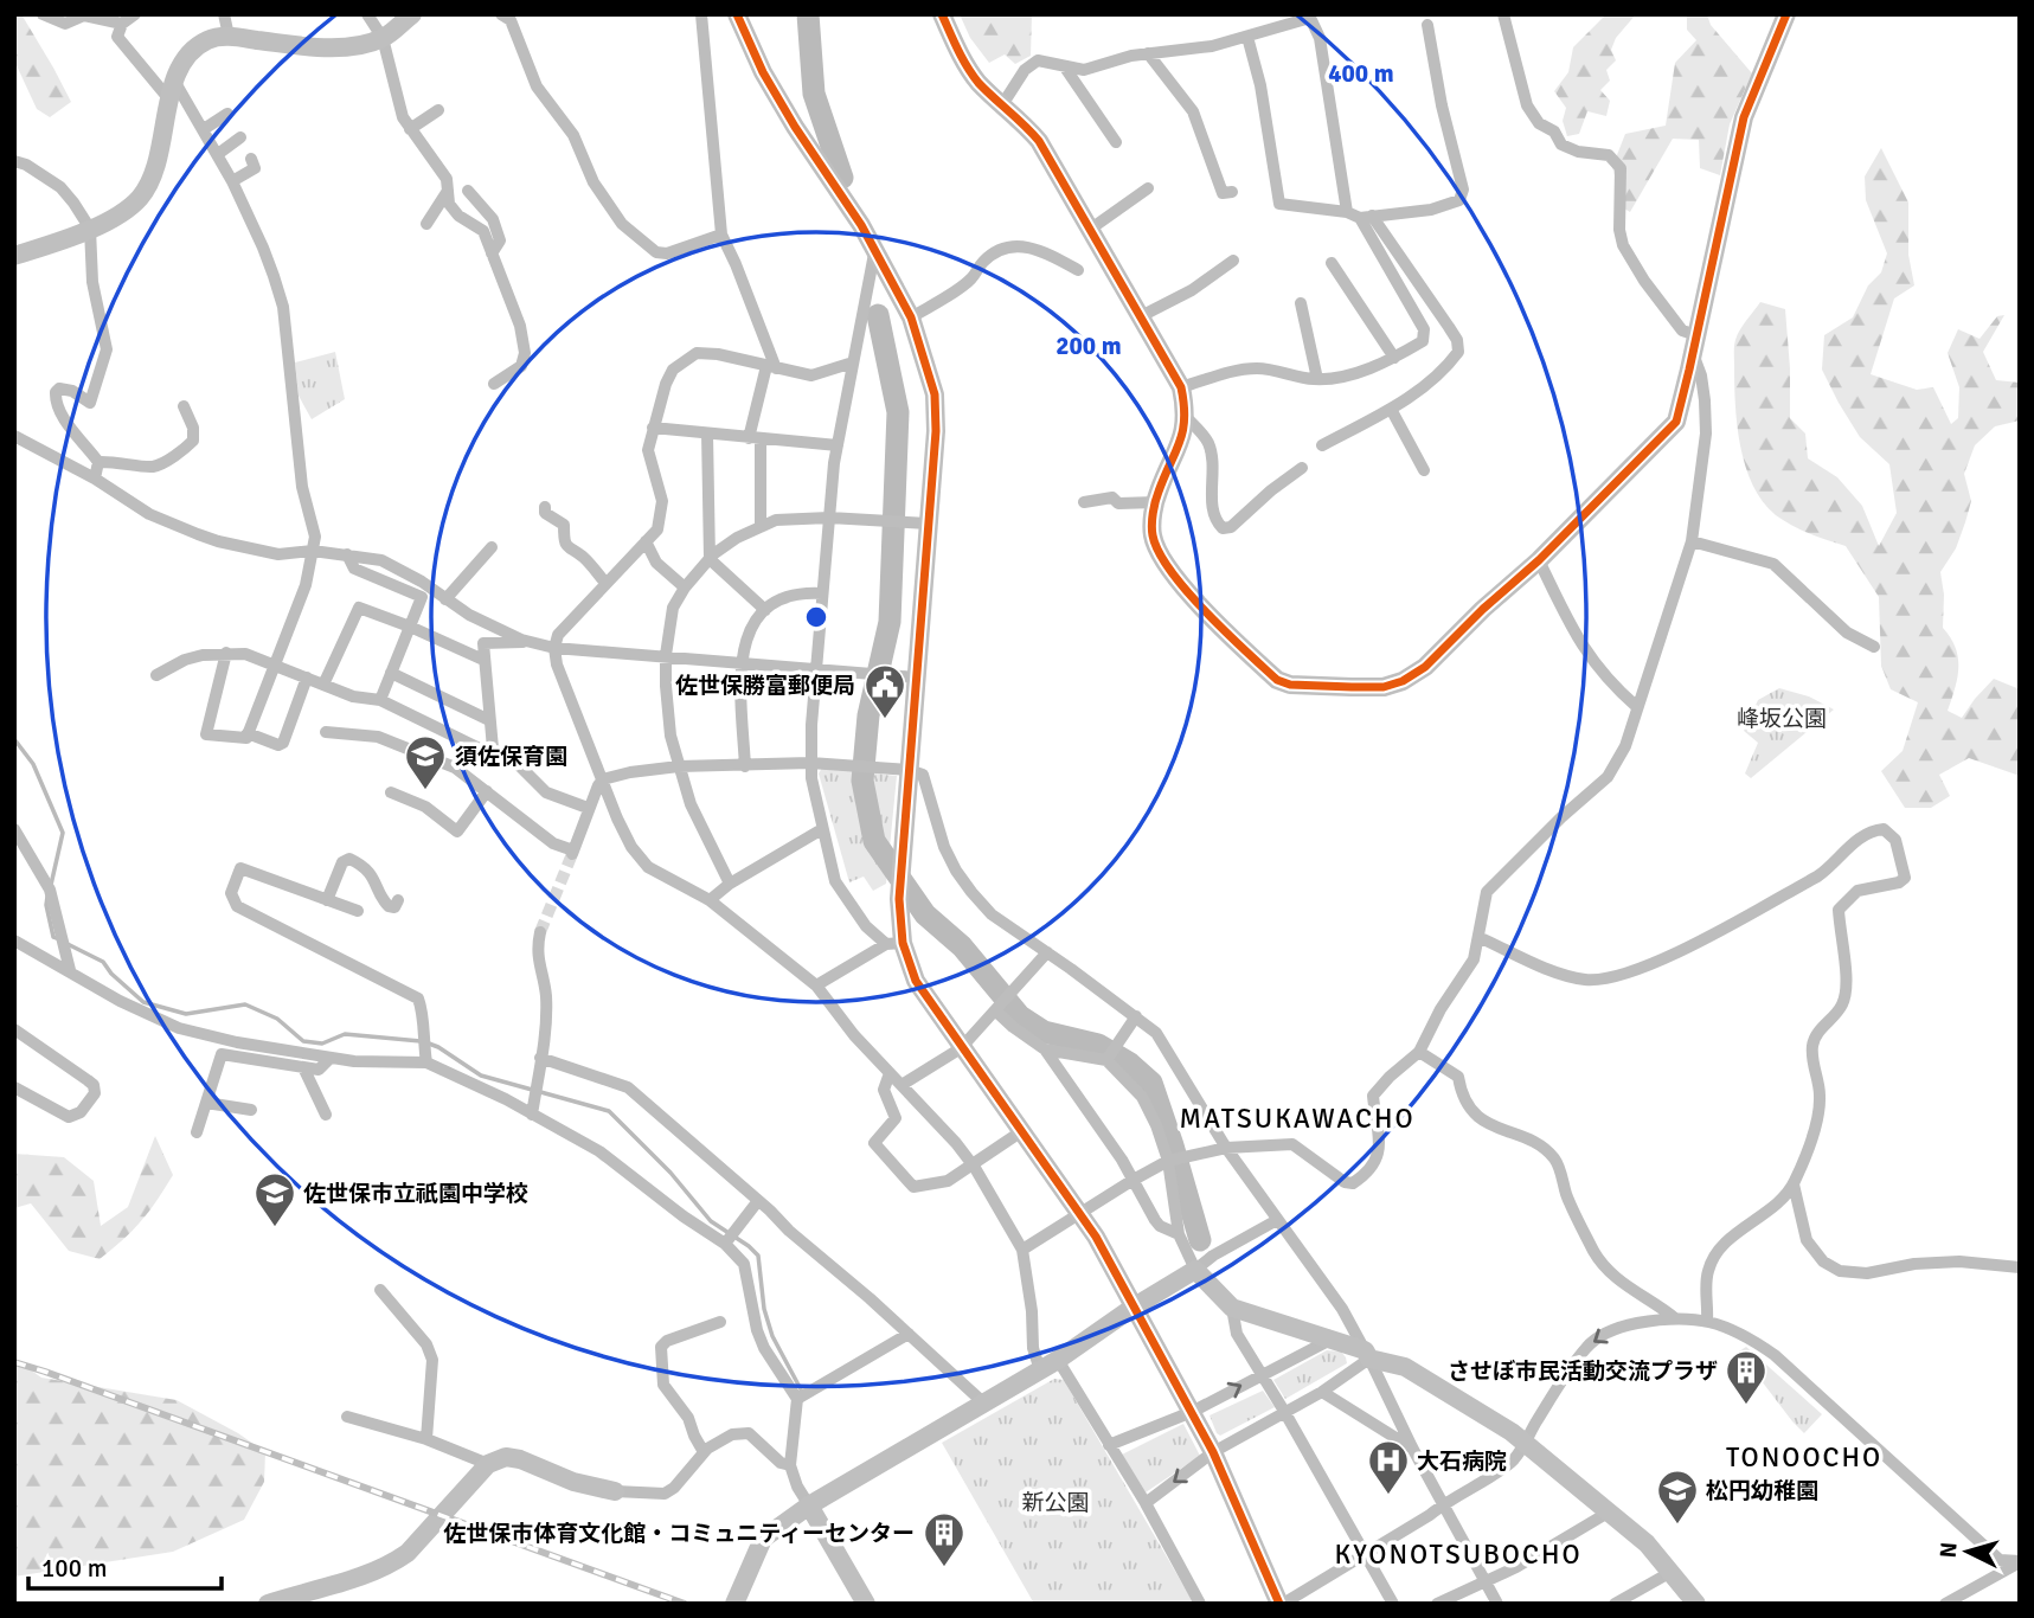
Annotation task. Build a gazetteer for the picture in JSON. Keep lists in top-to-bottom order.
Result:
{
  "districts": ["MATSUKAWACHO", "TONOOCHO", "KYONOTSUBOCHO"],
  "parks": ["峰坂公園", "新公園"],
  "places": {
    "public building": ["佐世保勝富郵便局"],
    "school or university": ["須佐保育園", "佐世保市立祇園中学校", "松円幼稚園"],
    "building": ["させぼ市民活動交流プラザ", "佐世保市体育文化館・コミュニティーセンター"],
    "hospital": ["大石病院"]
  },
  "scale_bar": "100 m",
  "north": "left",
  "rings": ["400 m", "200 m"]
}
